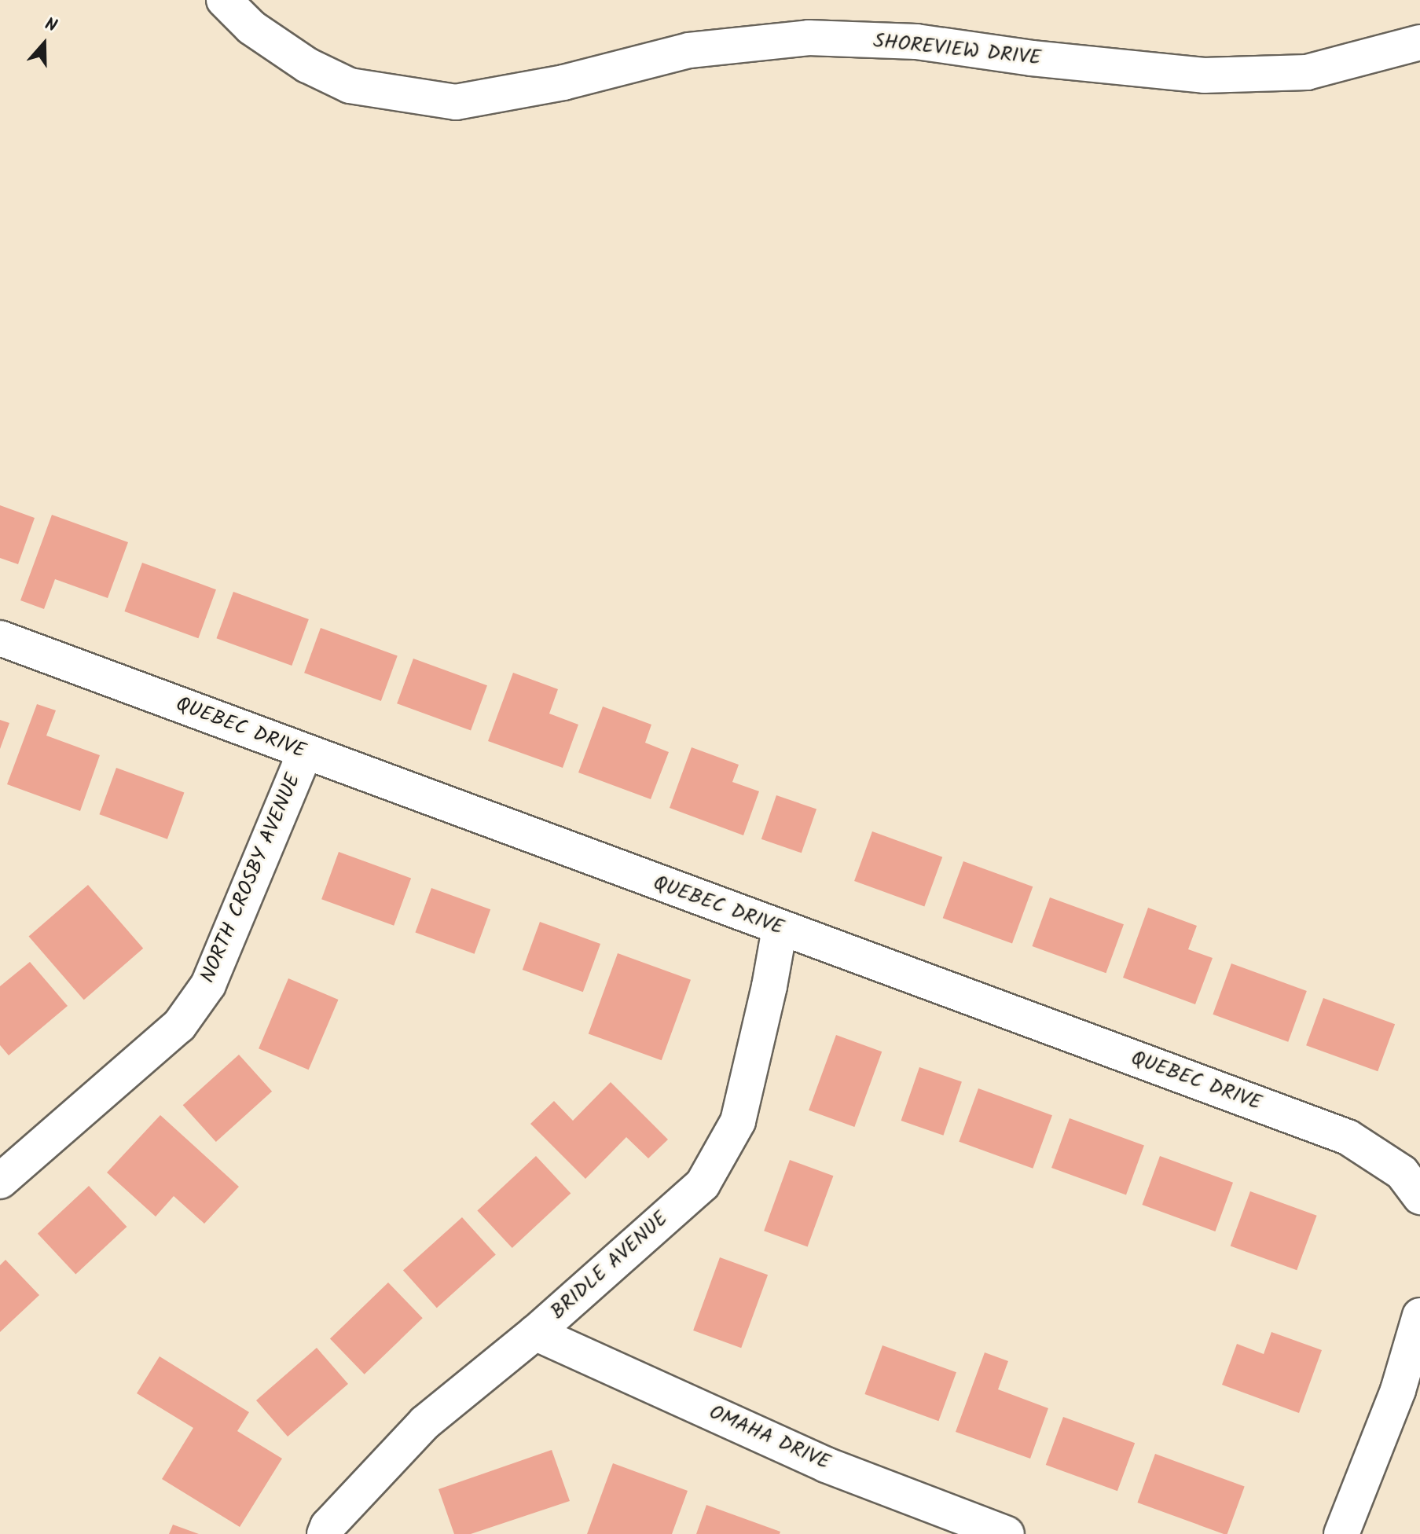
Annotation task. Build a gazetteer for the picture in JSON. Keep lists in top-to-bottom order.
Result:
{
  "streets": {
    "street": [
      "SHOREVIEW DRIVE",
      "QUEBEC DRIVE",
      "NORTH CROSBY AVENUE",
      "BRIDLE AVENUE",
      "OMAHA DRIVE"
    ]
  },
  "crossings": [
    ["QUEBEC DRIVE", "NORTH CROSBY AVENUE"],
    ["QUEBEC DRIVE", "BRIDLE AVENUE"],
    ["BRIDLE AVENUE", "OMAHA DRIVE"]
  ],
  "north": "top"
}
